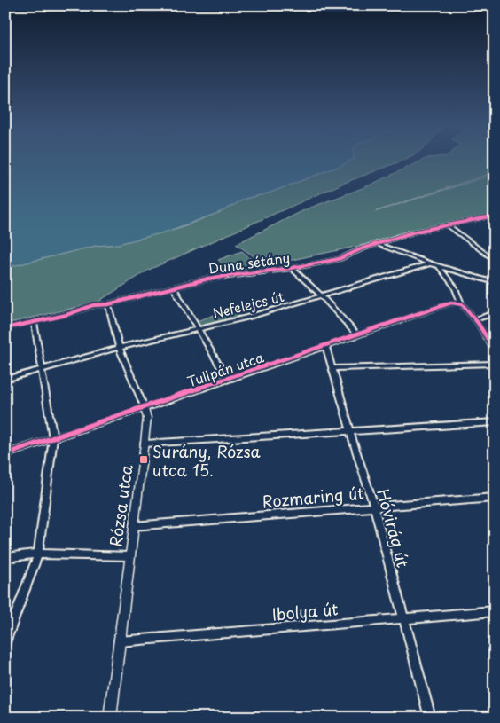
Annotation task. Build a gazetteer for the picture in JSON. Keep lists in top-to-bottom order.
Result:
{
  "streets": {
    "street": [
      "Duna sétány",
      "Nefelejcs út",
      "Tulipán utca",
      "Rozmaring út",
      "Rózsa utca",
      "Hóvirág út",
      "Ibolya út"
    ]
  },
  "crossings": [
    ["Duna sétány", "Rózsa utca"],
    ["Nefelejcs út", "Rózsa utca"],
    ["Tulipán utca", "Rózsa utca"],
    ["Tulipán utca", "Hóvirág út"],
    ["Rozmaring út", "Rózsa utca"],
    ["Rozmaring út", "Hóvirág út"],
    ["Rózsa utca", "Ibolya út"],
    ["Hóvirág út", "Ibolya út"]
  ],
  "places": {
    "transit": ["Surány, Rózsa utca 15."]
  }
}
